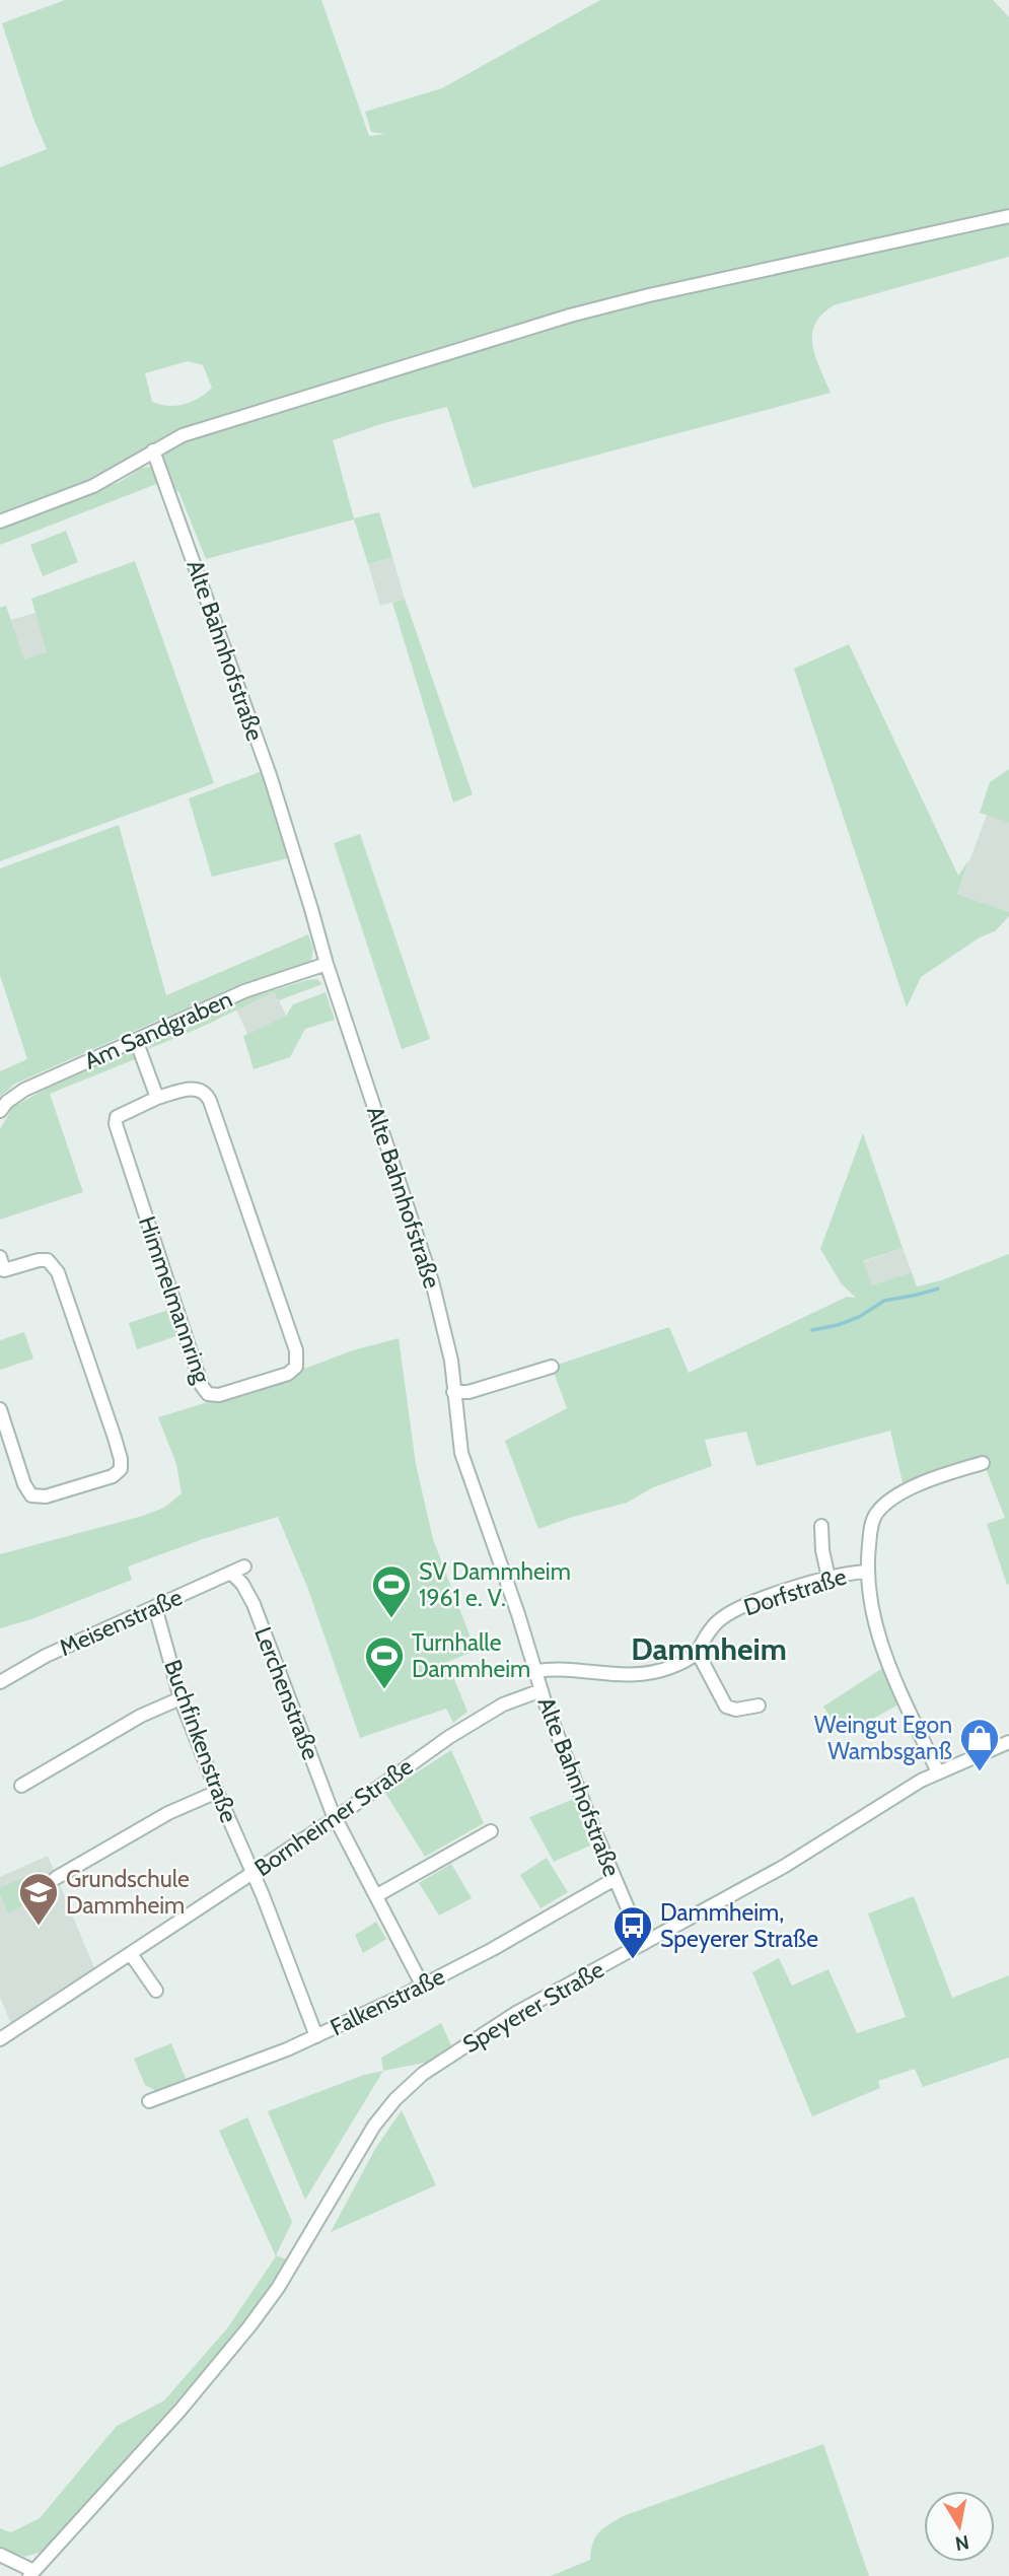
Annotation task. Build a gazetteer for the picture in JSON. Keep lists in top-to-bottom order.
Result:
{
  "streets": {
    "street": [
      "Alte Bahnhofstraße",
      "Am Sandgraben",
      "Himmelmannring",
      "Dorfstraße",
      "Meisenstraße",
      "Lerchenstraße",
      "Buchfinkenstraße",
      "Bornheimer Straße",
      "Falkenstraße",
      "Speyerer Straße"
    ]
  },
  "crossings": [
    ["Alte Bahnhofstraße", "Am Sandgraben"],
    ["Alte Bahnhofstraße", "Bornheimer Straße"],
    ["Alte Bahnhofstraße", "Falkenstraße"],
    ["Alte Bahnhofstraße", "Speyerer Straße"],
    ["Dorfstraße", "Speyerer Straße"],
    ["Meisenstraße", "Lerchenstraße"],
    ["Meisenstraße", "Buchfinkenstraße"],
    ["Lerchenstraße", "Bornheimer Straße"],
    ["Lerchenstraße", "Falkenstraße"],
    ["Buchfinkenstraße", "Bornheimer Straße"],
    ["Buchfinkenstraße", "Falkenstraße"]
  ],
  "districts": ["Dammheim"],
  "places": {
    "sports": ["SV Dammheim 1961 e. V.", "Turnhalle Dammheim"],
    "shop": ["Weingut Egon Wambsganß"],
    "school or university": ["Grundschule Dammheim"],
    "bus stop": ["Dammheim, Speyerer Straße"]
  },
  "north": "bottom"
}
